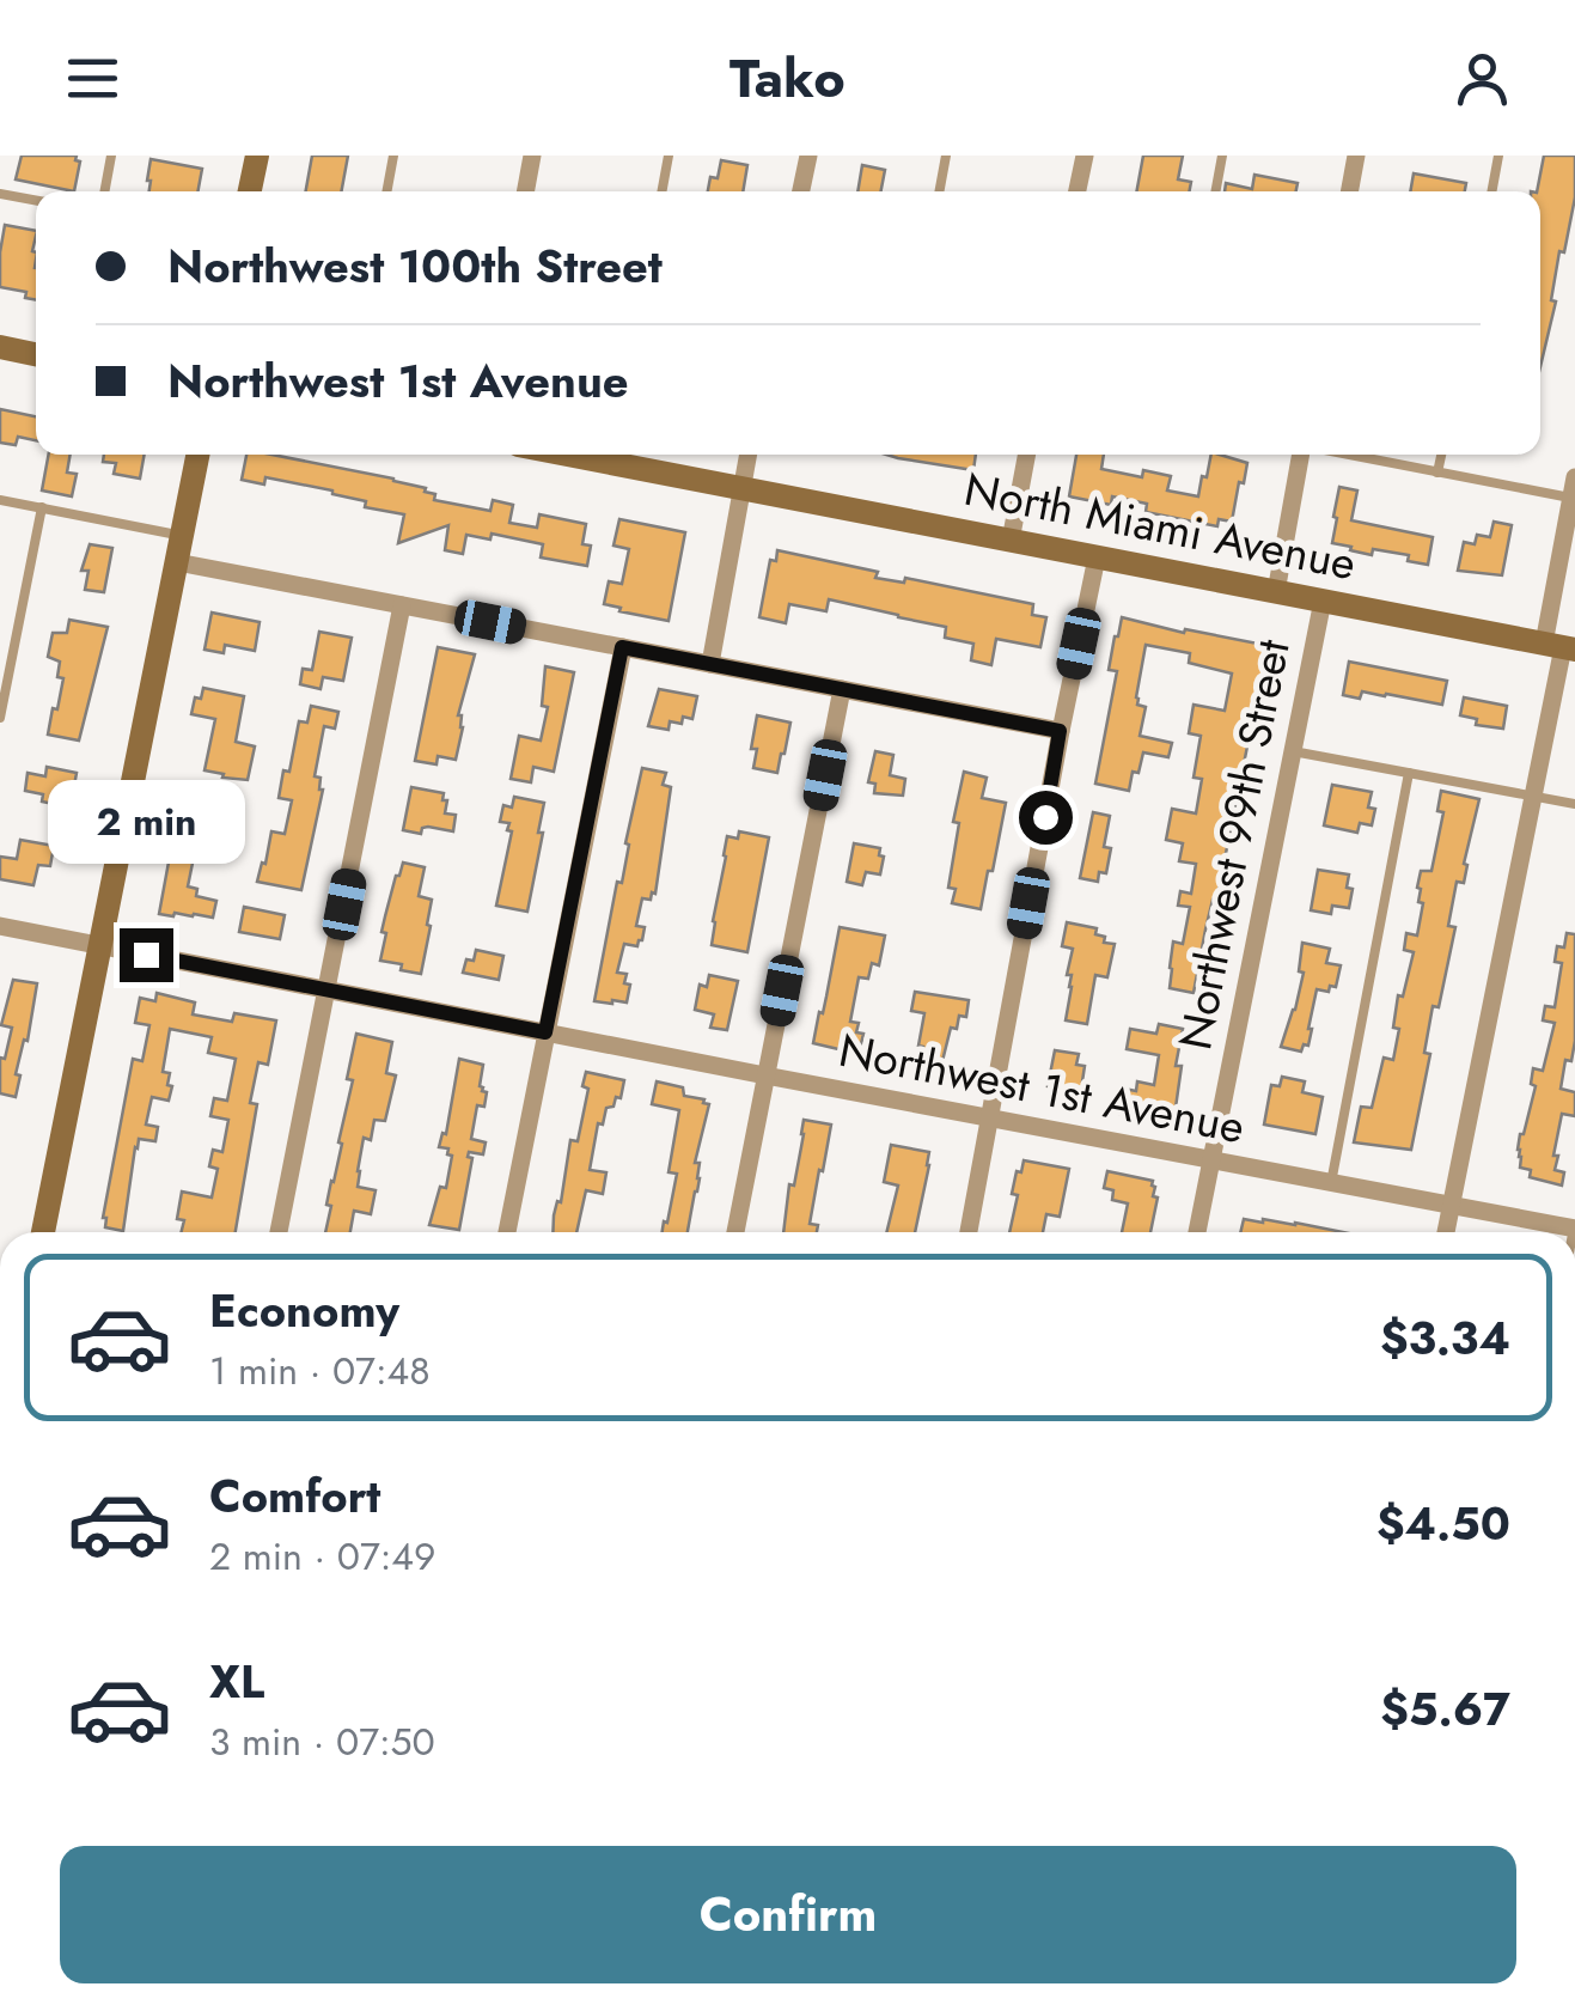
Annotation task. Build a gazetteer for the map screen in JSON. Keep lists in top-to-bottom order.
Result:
{
  "streets": {
    "main road": ["North Miami Avenue"],
    "street": ["Northwest 99th Street", "Northwest 1st Avenue"]
  },
  "crossings": [
    ["North Miami Avenue", "Northwest 99th Street"],
    ["Northwest 99th Street", "Northwest 1st Avenue"]
  ],
  "page": {
    "header": "Tako",
    "banner": ["Northwest 100th Street", "Northwest 1st Avenue"],
    "bubble": "2 min",
    "list": [
      {
        "name": "Economy",
        "note": "1 min · 07:48",
        "value": "$3.34"
      },
      {
        "name": "Comfort",
        "note": "2 min · 07:49",
        "value": "$4.50"
      },
      {
        "name": "XL",
        "note": "3 min · 07:50",
        "value": "$5.67"
      }
    ],
    "buttons": "Confirm"
  }
}
